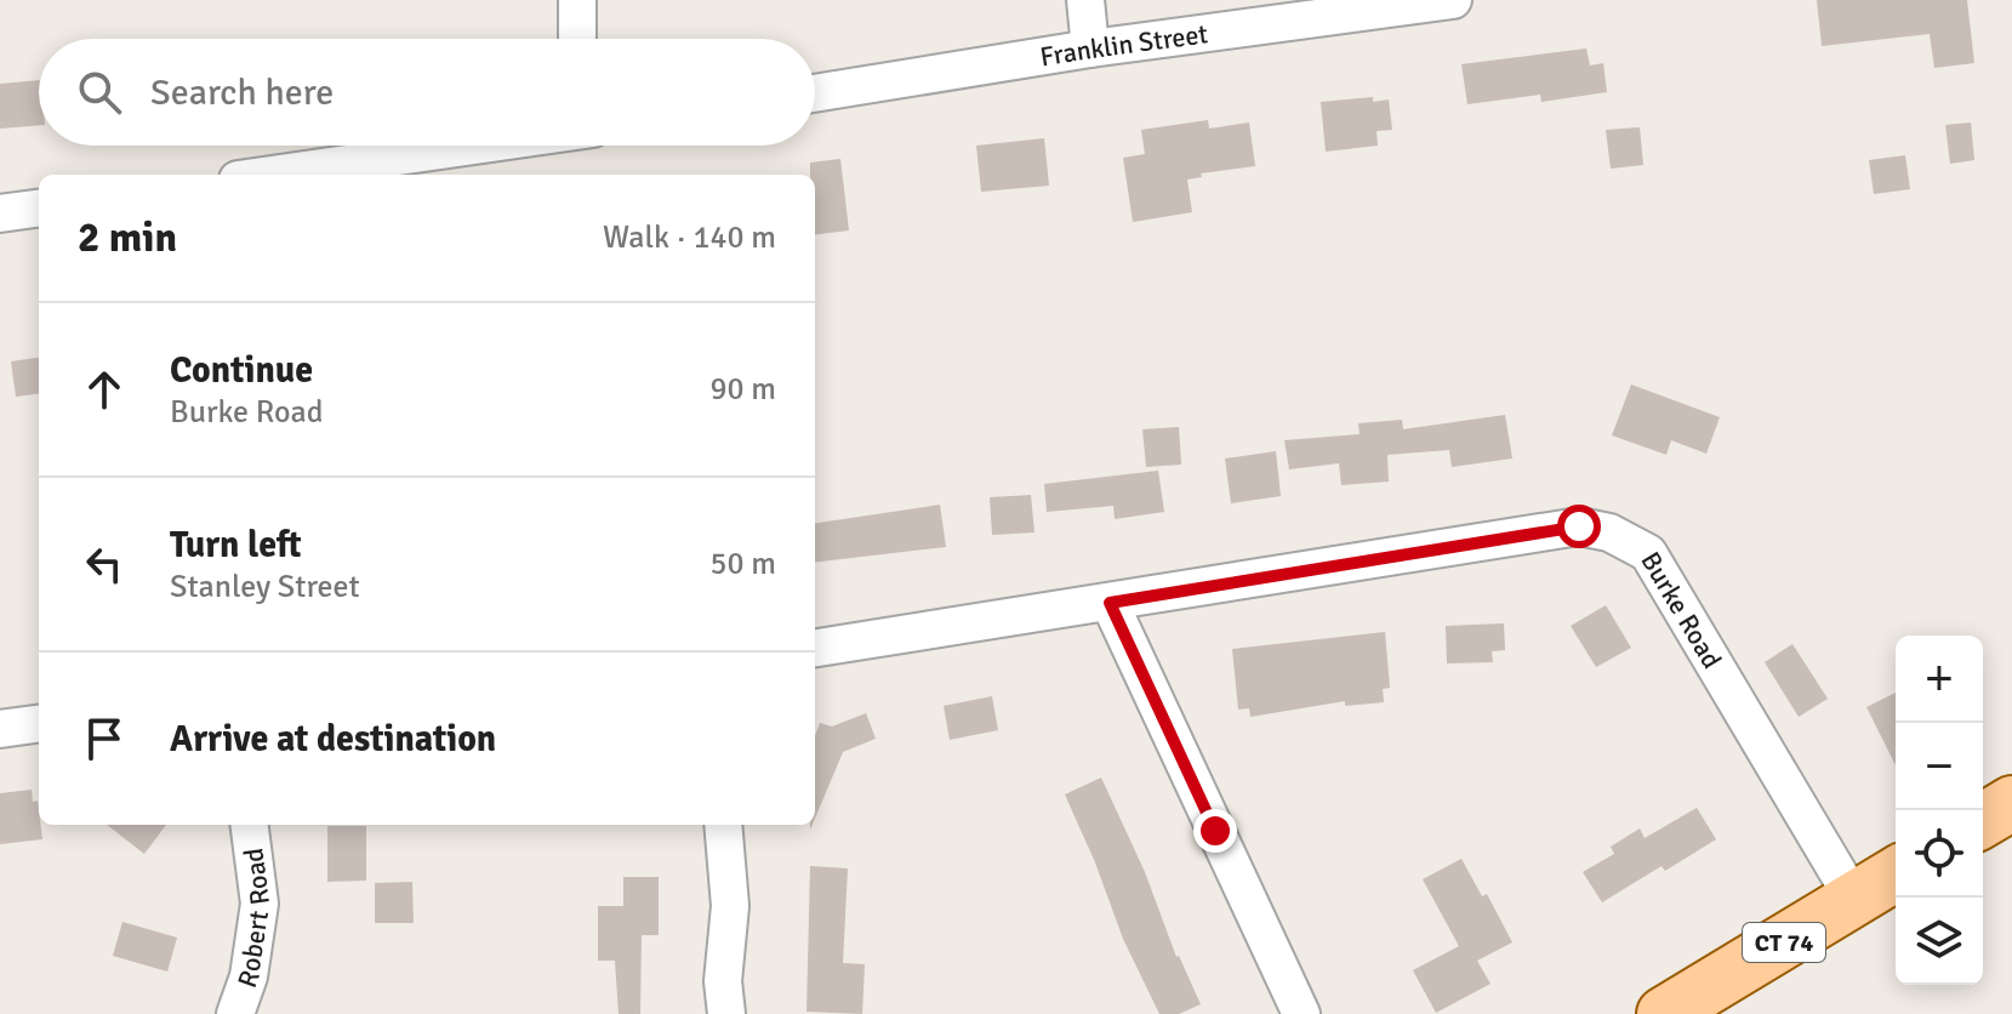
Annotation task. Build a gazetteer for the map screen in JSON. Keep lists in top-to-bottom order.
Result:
{
  "streets": {
    "main road": ["CT 74"],
    "street": ["Franklin Street", "Burke Road", "Robert Road"]
  },
  "crossings": [
    ["Burke Road", "CT 74"]
  ],
  "page": {
    "search": "Search here",
    "heading": ["2 min", "Walk · 140 m"],
    "list": [
      ["Continue", "Burke Road", "90 m"],
      ["Turn left", "Stanley Street", "50 m"],
      "Arrive at destination"
    ],
    "map_buttons": ["+", "−"]
  }
}
